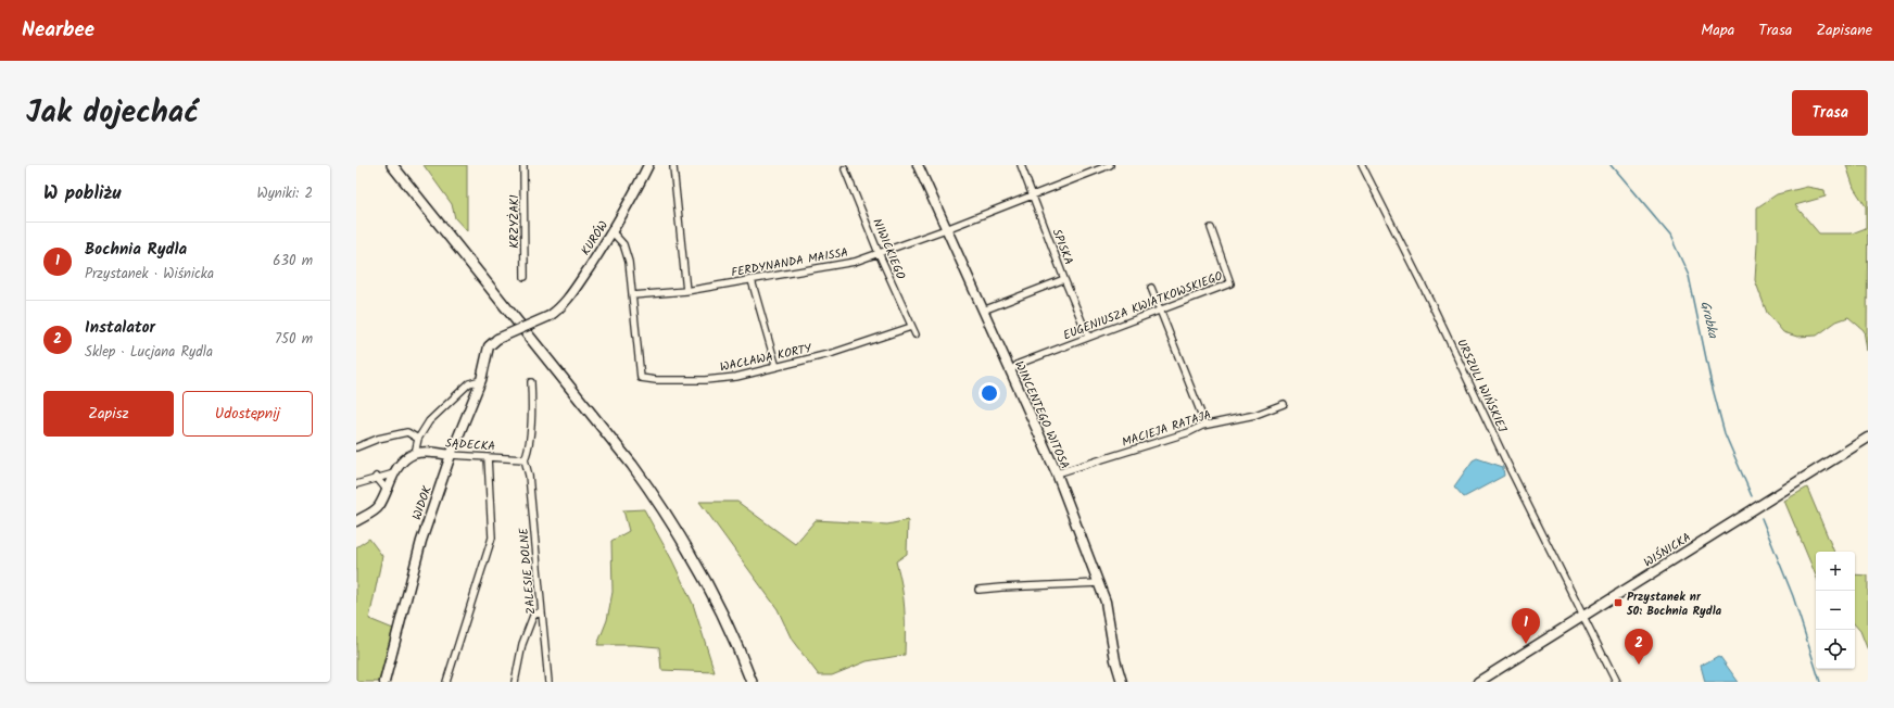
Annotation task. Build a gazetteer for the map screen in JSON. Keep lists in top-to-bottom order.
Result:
{
  "streets": {
    "street": [
      "KRZYŻAKI",
      "KURÓW",
      "SPISKA",
      "NIWICKIEGO",
      "FERDYNANDA MAISSA",
      "EUGENIUSZA KWIATKOWSKIEGO",
      "WACŁAWA KORTY",
      "URSZULI WIŃSKIEJ",
      "WINCENTEGO WITOSA",
      "MACIEJA RATAJA",
      "SĄDECKA",
      "WIDOK",
      "WIŚNICKA",
      "ZALESIE DOLNE"
    ]
  },
  "crossings": [
    ["KURÓW", "WACŁAWA KORTY"],
    ["KURÓW", "WIDOK"],
    ["SPISKA", "FERDYNANDA MAISSA"],
    ["SPISKA", "WINCENTEGO WITOSA"],
    ["NIWICKIEGO", "FERDYNANDA MAISSA"],
    ["NIWICKIEGO", "WACŁAWA KORTY"],
    ["FERDYNANDA MAISSA", "WACŁAWA KORTY"],
    ["FERDYNANDA MAISSA", "WINCENTEGO WITOSA"],
    ["EUGENIUSZA KWIATKOWSKIEGO", "WINCENTEGO WITOSA"],
    ["URSZULI WIŃSKIEJ", "WIŚNICKA"],
    ["WINCENTEGO WITOSA", "MACIEJA RATAJA"],
    ["SĄDECKA", "WIDOK"],
    ["SĄDECKA", "ZALESIE DOLNE"]
  ],
  "water": ["Grobka"],
  "places": {
    "transit": ["Przystanek nr 50: Bochnia Rydla"]
  },
  "page": {
    "header": "Nearbee",
    "nav": ["Mapa", "Trasa", "Zapisane"],
    "title": "Jak dojechać",
    "buttons": [
      "Trasa",
      ["Zapisz", "Udostępnij"]
    ],
    "heading": ["W pobliżu", "Wyniki: 2"],
    "list": [
      {
        "mark": "1",
        "name": "Bochnia Rydla",
        "note": "Przystanek · Wiśnicka",
        "value": "630 m"
      },
      {
        "mark": "2",
        "name": "Instalator",
        "note": "Sklep · Lucjana Rydla",
        "value": "750 m"
      }
    ],
    "map_buttons": ["+", "−"],
    "pins": ["1", "2"]
  }
}
